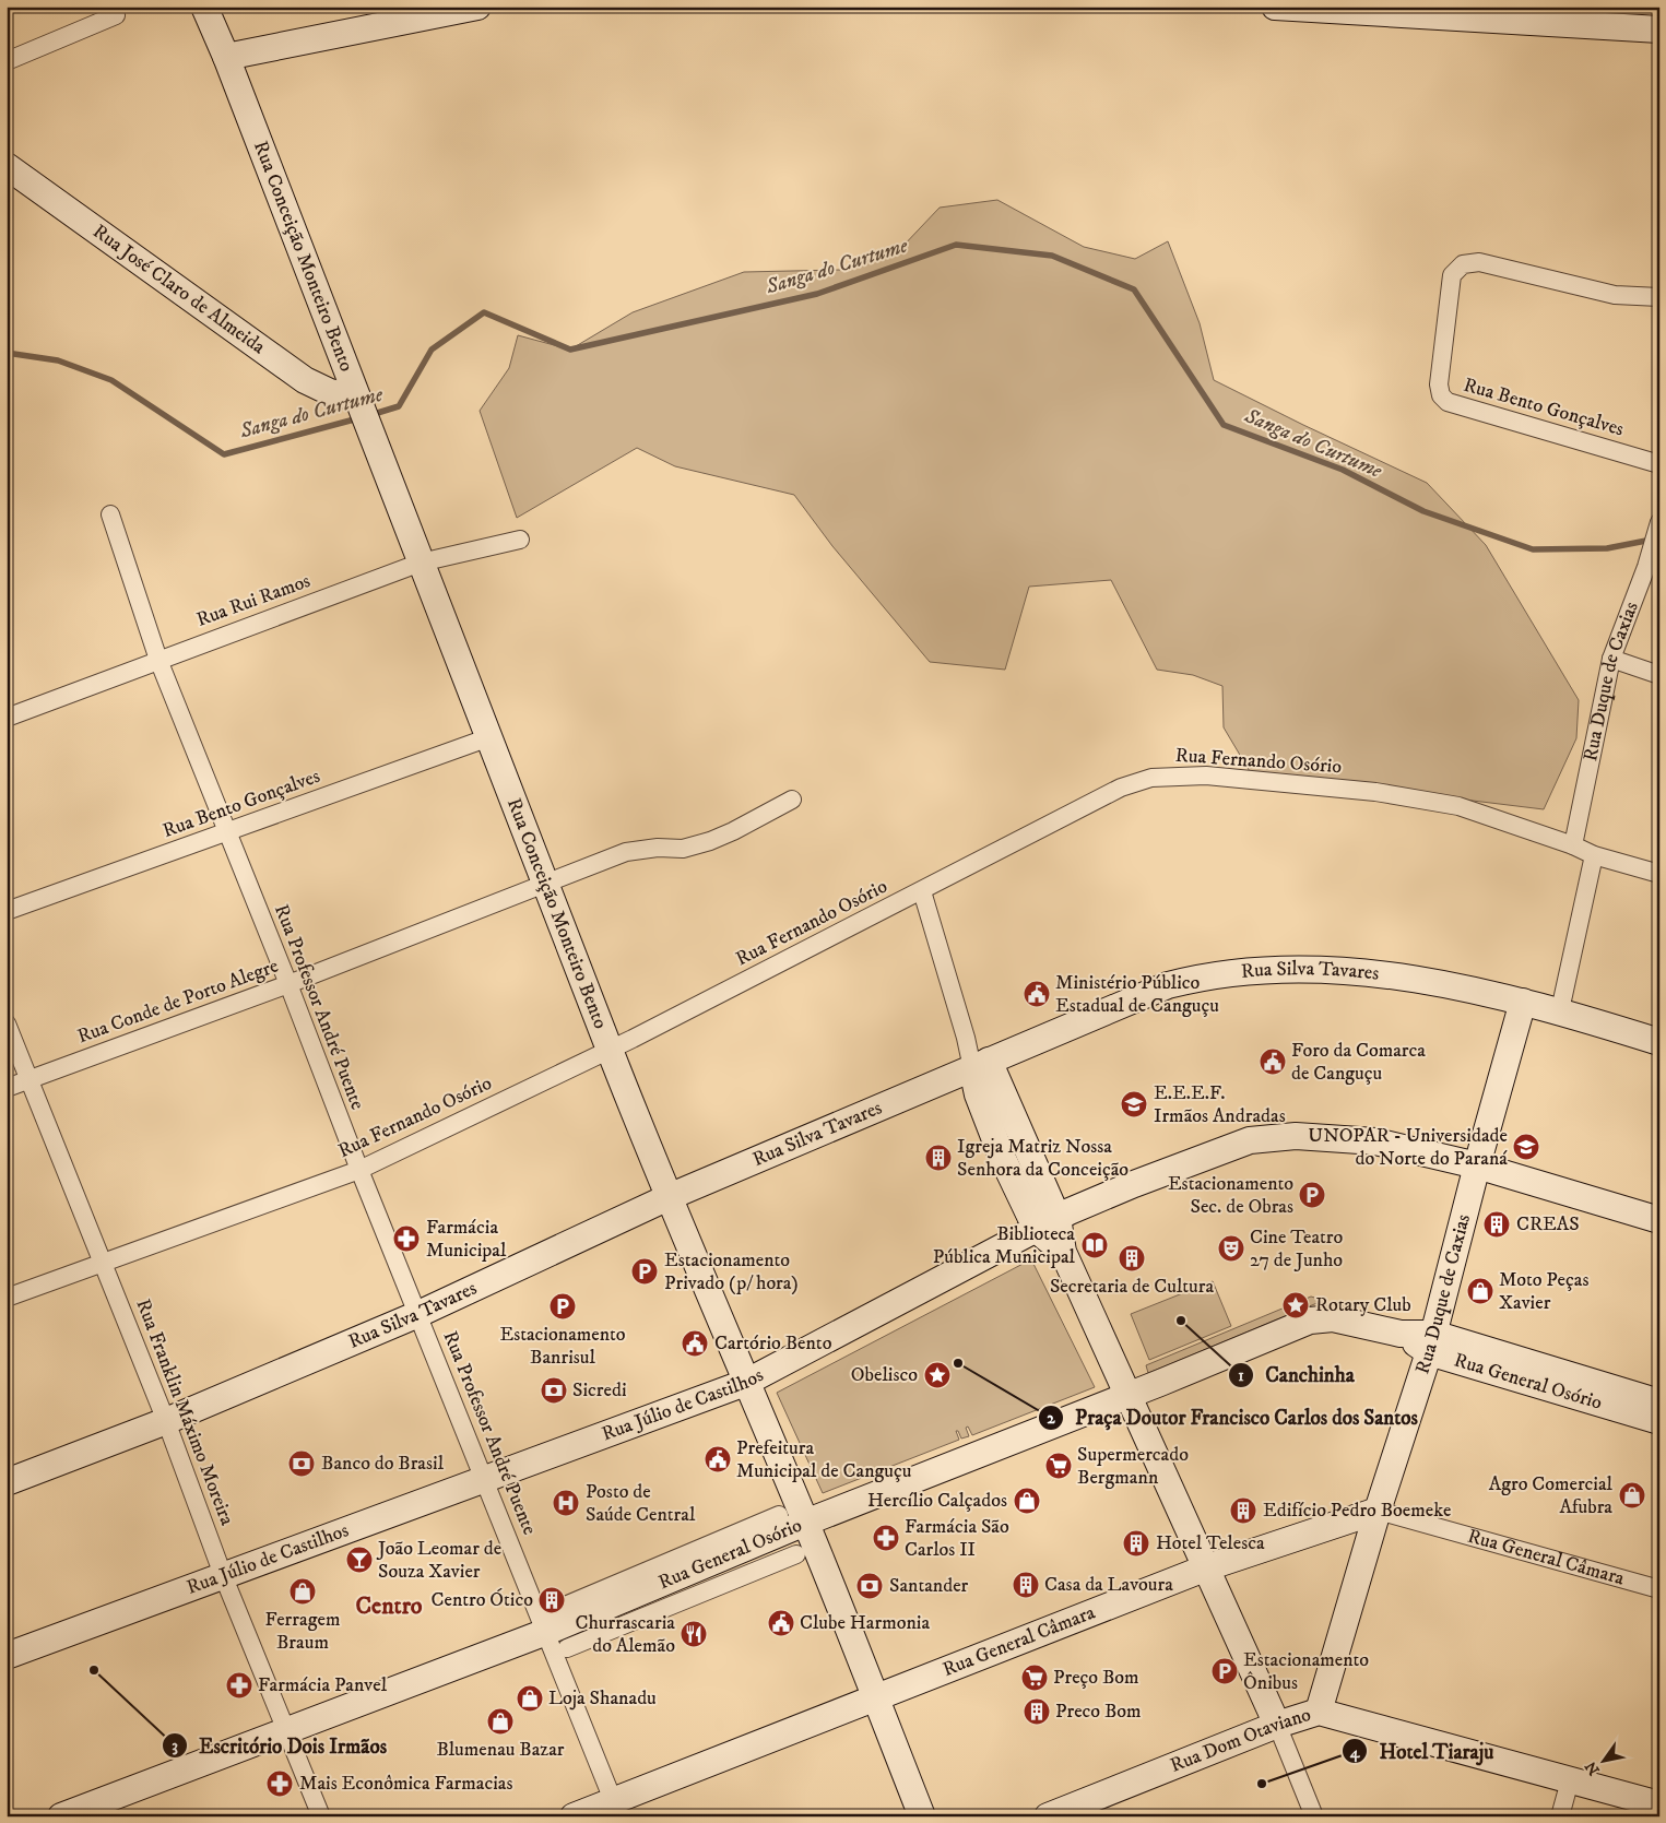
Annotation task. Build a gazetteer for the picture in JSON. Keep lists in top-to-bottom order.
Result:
{
  "streets": {
    "street": [
      "Rua Conceição Monteiro Bento",
      "Rua José Claro de Almeida",
      "Rua Bento Gonçalves",
      "Rua Rui Ramos",
      "Rua Duque de Caxias",
      "Rua Fernando Osório",
      "Rua Silva Tavares",
      "Rua Conde de Porto Alegre",
      "Rua Professor André Puente",
      "Rua General Osório",
      "Rua Júlio de Castilhos",
      "Rua Franklin Máximo Moreira",
      "Rua General Câmara",
      "Rua Dom Otaviano"
    ]
  },
  "crossings": [
    ["Rua Conceição Monteiro Bento", "Rua José Claro de Almeida"],
    ["Rua Conceição Monteiro Bento", "Rua Bento Gonçalves"],
    ["Rua Conceição Monteiro Bento", "Rua Rui Ramos"],
    ["Rua Conceição Monteiro Bento", "Rua Fernando Osório"],
    ["Rua Conceição Monteiro Bento", "Rua Silva Tavares"],
    ["Rua Conceição Monteiro Bento", "Rua Conde de Porto Alegre"],
    ["Rua Conceição Monteiro Bento", "Rua General Osório"],
    ["Rua Conceição Monteiro Bento", "Rua Júlio de Castilhos"],
    ["Rua Conceição Monteiro Bento", "Rua General Câmara"],
    ["Rua Bento Gonçalves", "Rua Professor André Puente"],
    ["Rua Rui Ramos", "Rua Professor André Puente"],
    ["Rua Duque de Caxias", "Rua Fernando Osório"],
    ["Rua Duque de Caxias", "Rua Silva Tavares"],
    ["Rua Duque de Caxias", "Rua General Osório"],
    ["Rua Duque de Caxias", "Rua Júlio de Castilhos"],
    ["Rua Duque de Caxias", "Rua General Câmara"],
    ["Rua Duque de Caxias", "Rua Dom Otaviano"],
    ["Rua Fernando Osório", "Rua Professor André Puente"],
    ["Rua Fernando Osório", "Rua Franklin Máximo Moreira"],
    ["Rua Silva Tavares", "Rua Professor André Puente"],
    ["Rua Silva Tavares", "Rua Franklin Máximo Moreira"],
    ["Rua Conde de Porto Alegre", "Rua Professor André Puente"],
    ["Rua Conde de Porto Alegre", "Rua Franklin Máximo Moreira"],
    ["Rua Professor André Puente", "Rua General Osório"],
    ["Rua Professor André Puente", "Rua Júlio de Castilhos"],
    ["Rua Professor André Puente", "Rua General Câmara"],
    ["Rua General Osório", "Rua Franklin Máximo Moreira"],
    ["Rua Júlio de Castilhos", "Rua Franklin Máximo Moreira"]
  ],
  "districts": ["Centro"],
  "water": ["Sanga do Curtume"],
  "places": {
    "public building": [
      "Ministério Público Estadual de Canguçu",
      "Foro da Comarca de Canguçu",
      "Cartório Bento",
      "Prefeitura Municipal de Canguçu",
      "Clube Harmonia"
    ],
    "school or university": ["E.E.E.F. Irmãos Andradas", "UNOPAR - Universidade do Norte do Paraná"],
    "building": [
      "Igreja Matriz Nossa Senhora da Conceição",
      "CREAS",
      "Secretaria de Cultura",
      "Edifício Pedro Boemeke",
      "Hotel Telesca",
      "Casa da Lavoura",
      "Centro Ótico",
      "Preco Bom"
    ],
    "parking": [
      "Estacionamento Sec. de Obras",
      "Estacionamento Privado (p/ hora)",
      "Estacionamento Banrisul",
      "Estacionamento Ônibus"
    ],
    "pharmacy": [
      "Farmácia Municipal",
      "Farmácia São Carlos II",
      "Farmácia Panvel",
      "Mais Econômica Farmacias"
    ],
    "library": ["Biblioteca Pública Municipal"],
    "theatre": ["Cine Teatro 27 de Junho"],
    "shop": [
      "Moto Peças Xavier",
      "Agro Comercial Afubra",
      "Hercílio Calçados",
      "Ferragem Braum",
      "Loja Shanadu",
      "Blumenau Bazar"
    ],
    "place": ["Rotary Club", "Obelisco"],
    "other": [
      "Canchinha",
      "Praça Doutor Francisco Carlos dos Santos",
      "Escritório Dois Irmãos",
      "Hotel Tiaraju"
    ],
    "bank": ["Sicredi", "Banco do Brasil", "Santander"],
    "supermarket": ["Supermercado Bergmann", "Preço Bom"],
    "hospital": ["Posto de Saúde Central"],
    "bar": ["João Leomar de Souza Xavier"],
    "restaurant": ["Churrascaria do Alemão"]
  },
  "north": "bottom left"
}
